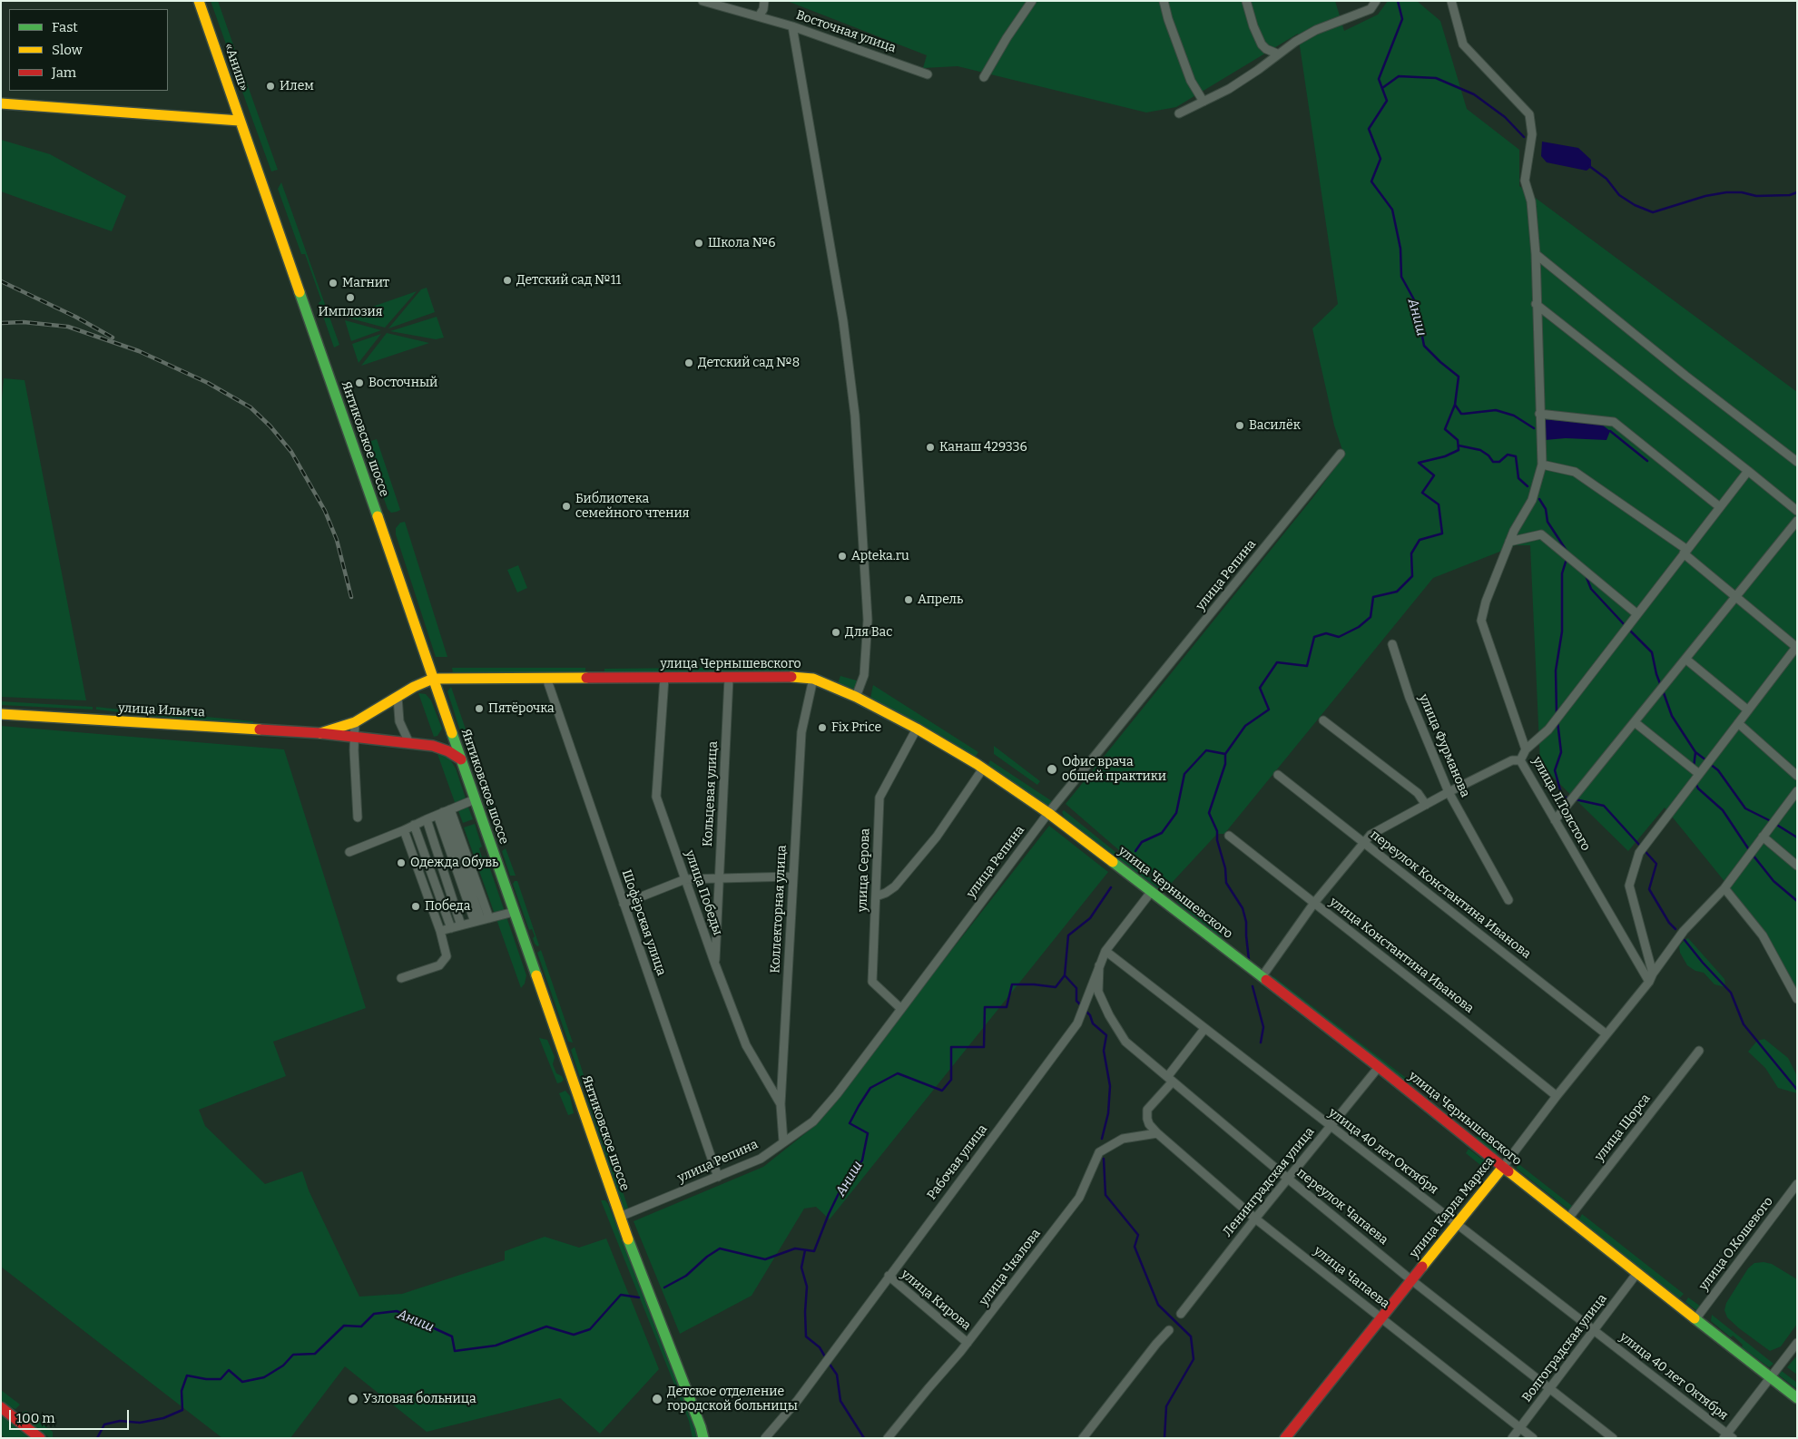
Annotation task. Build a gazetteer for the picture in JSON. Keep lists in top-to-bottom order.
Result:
{
  "streets": {
    "street": [
      "Восточная улица",
      "«Аниш»",
      "Янтиковское шоссе",
      "улица Репина",
      "улица Чернышевского",
      "улица Ильича",
      "улица Фурманова",
      "Кольцевая улица",
      "улица Л.Толстого",
      "улица Серова",
      "улица Победы",
      "переулок Константина Иванова",
      "Коллекторная улица",
      "Шофёрская улица",
      "улица Константина Иванова",
      "улица Щорса",
      "улица 40 лет Октября",
      "Рабочая улица",
      "Ленинградская улица",
      "переулок Чапаева",
      "улица Карла Маркса",
      "улица О.Кошевого",
      "улица Чкалова",
      "улица Чапаева",
      "улица Кирова",
      "Волгоградская улица"
    ]
  },
  "crossings": [
    ["«Аниш»", "Янтиковское шоссе"],
    ["Янтиковское шоссе", "улица Репина"],
    ["Янтиковское шоссе", "улица Чернышевского"],
    ["Янтиковское шоссе", "улица Ильича"],
    ["улица Репина", "улица Чернышевского"],
    ["улица Репина", "улица Серова"],
    ["улица Репина", "Коллекторная улица"],
    ["улица Репина", "Шофёрская улица"],
    ["улица Чернышевского", "улица Ильича"],
    ["улица Чернышевского", "Кольцевая улица"],
    ["улица Чернышевского", "улица Серова"],
    ["улица Чернышевского", "улица Победы"],
    ["улица Чернышевского", "Коллекторная улица"],
    ["улица Чернышевского", "Шофёрская улица"],
    ["улица Чернышевского", "улица Щорса"],
    ["улица Чернышевского", "Рабочая улица"],
    ["улица Чернышевского", "Ленинградская улица"],
    ["улица Чернышевского", "улица Карла Маркса"],
    ["улица Чернышевского", "улица О.Кошевого"],
    ["улица Чернышевского", "Волгоградская улица"],
    ["Кольцевая улица", "улица Победы"],
    ["улица Л.Толстого", "улица Карла Маркса"],
    ["улица Победы", "Коллекторная улица"],
    ["переулок Константина Иванова", "улица Карла Маркса"],
    ["улица Константина Иванова", "улица Карла Маркса"],
    ["улица 40 лет Октября", "Рабочая улица"],
    ["улица 40 лет Октября", "Ленинградская улица"],
    ["улица 40 лет Октября", "улица Карла Маркса"],
    ["улица 40 лет Октября", "Волгоградская улица"],
    ["Рабочая улица", "переулок Чапаева"],
    ["Рабочая улица", "улица Кирова"],
    ["Ленинградская улица", "переулок Чапаева"],
    ["Ленинградская улица", "улица Чапаева"],
    ["переулок Чапаева", "улица Карла Маркса"],
    ["переулок Чапаева", "Волгоградская улица"],
    ["улица Карла Маркса", "улица Чапаева"],
    ["улица Чкалова", "улица Чапаева"],
    ["улица Чкалова", "улица Кирова"],
    ["улица Чапаева", "Волгоградская улица"]
  ],
  "water": ["Аниш"],
  "places": [
    "Илем",
    "Школа №6",
    "Детский сад №11",
    "Магнит",
    "Имплозия",
    "Детский сад №8",
    "Восточный",
    "Василёк",
    "Канаш 429336",
    "Библиотека семейного чтения",
    "Apteka.ru",
    "Апрель",
    "Для Вас",
    "Пятёрочка",
    "Fix Price",
    "Офис врача общей практики",
    "Одежда Обувь",
    "Победа",
    "Узловая больница",
    "Детское отделение городской больницы"
  ],
  "legend": ["Fast", "Slow", "Jam"],
  "scale_bar": "100 m"
}
